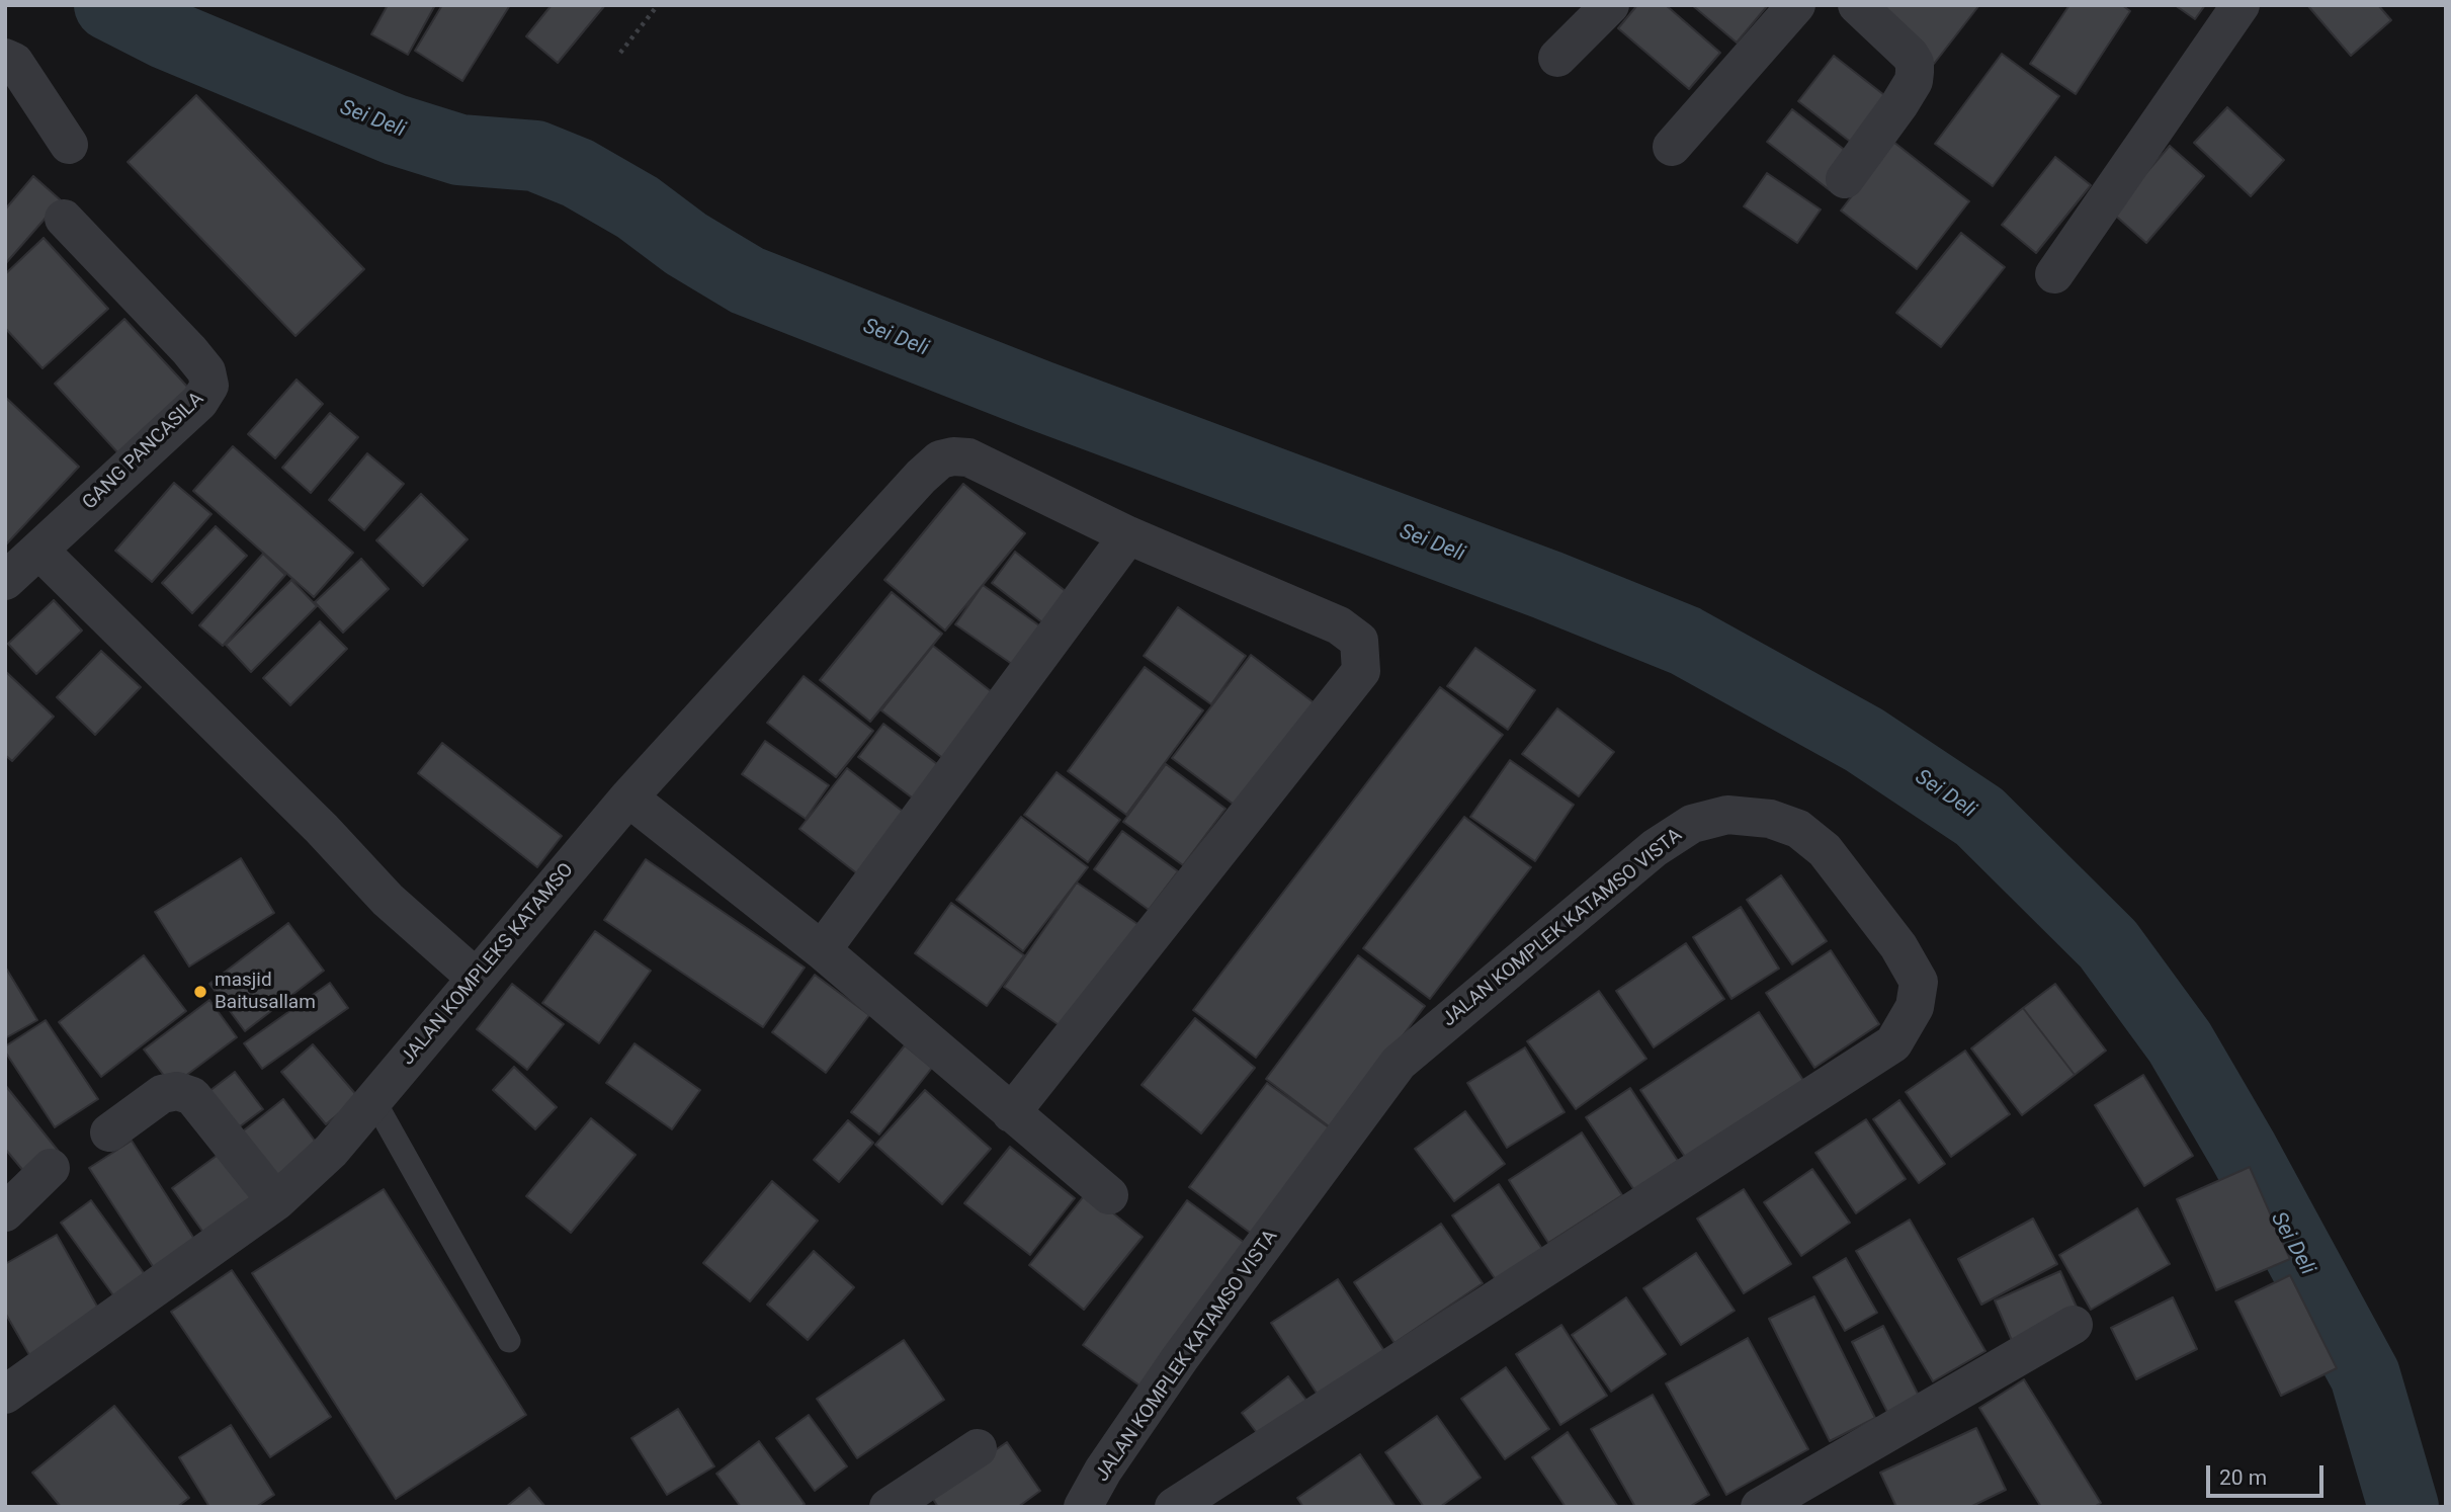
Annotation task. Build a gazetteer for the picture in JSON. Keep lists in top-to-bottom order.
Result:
{
  "streets": {
    "street": ["GANG PANCASILA", "JALAN KOMPLEK KATAMSO VISTA", "JALAN KOMPLEKS KATAMSO"]
  },
  "water": ["Sei Deli"],
  "places": ["masjid Baitusallam"],
  "scale_bar": "20 m"
}
